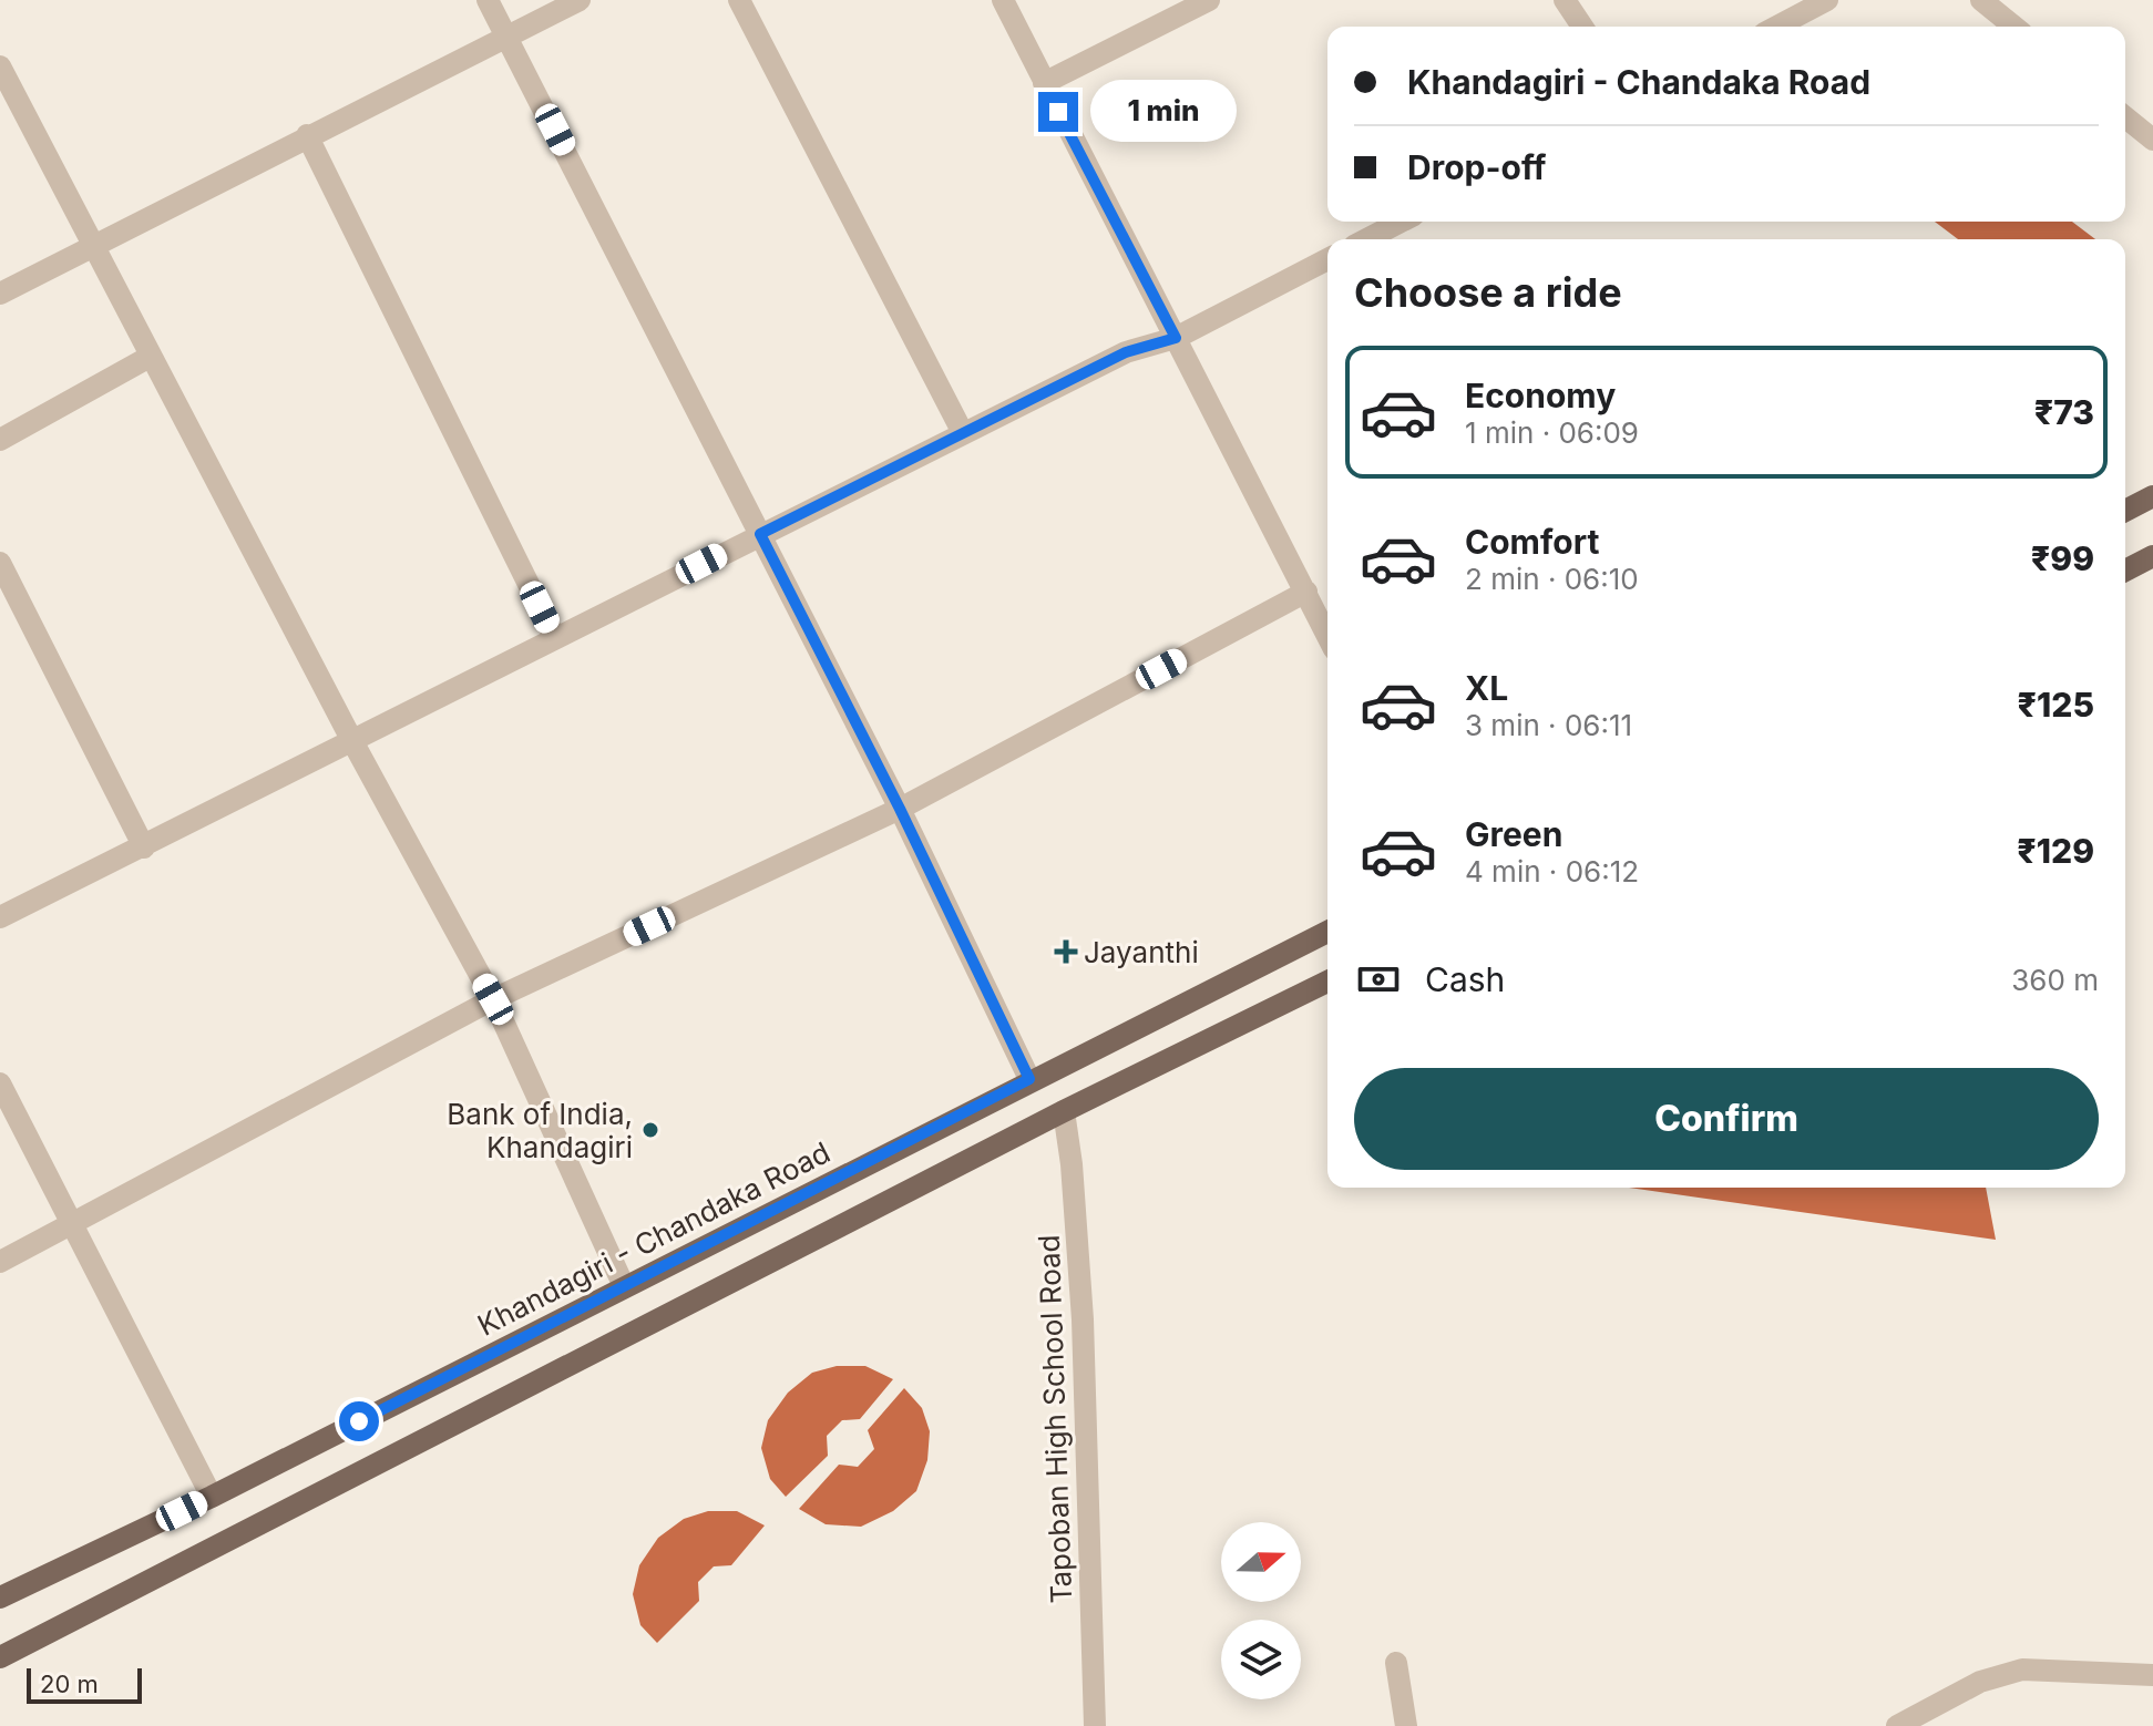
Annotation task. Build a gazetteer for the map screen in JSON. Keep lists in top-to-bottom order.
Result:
{
  "streets": {
    "main road": ["Khandagiri - Chandaka Road"],
    "street": ["Tapoban High School Road"]
  },
  "places": {
    "health": ["Jayanthi"],
    "other": ["Bank of India, Khandagiri"]
  },
  "scale_bar": "20 m",
  "north": "right",
  "page": {
    "banner": ["Khandagiri - Chandaka Road", "Drop-off"],
    "bubble": "1 min",
    "heading": "Choose a ride",
    "list": [
      {
        "name": "Economy",
        "note": "1 min · 06:09",
        "value": "₹73"
      },
      {
        "name": "Comfort",
        "note": "2 min · 06:10",
        "value": "₹99"
      },
      {
        "name": "XL",
        "note": "3 min · 06:11",
        "value": "₹125"
      },
      {
        "name": "Green",
        "note": "4 min · 06:12",
        "value": "₹129"
      }
    ],
    "pay": ["Cash", "360 m"],
    "buttons": "Confirm",
    "scale": "20 m"
  }
}
